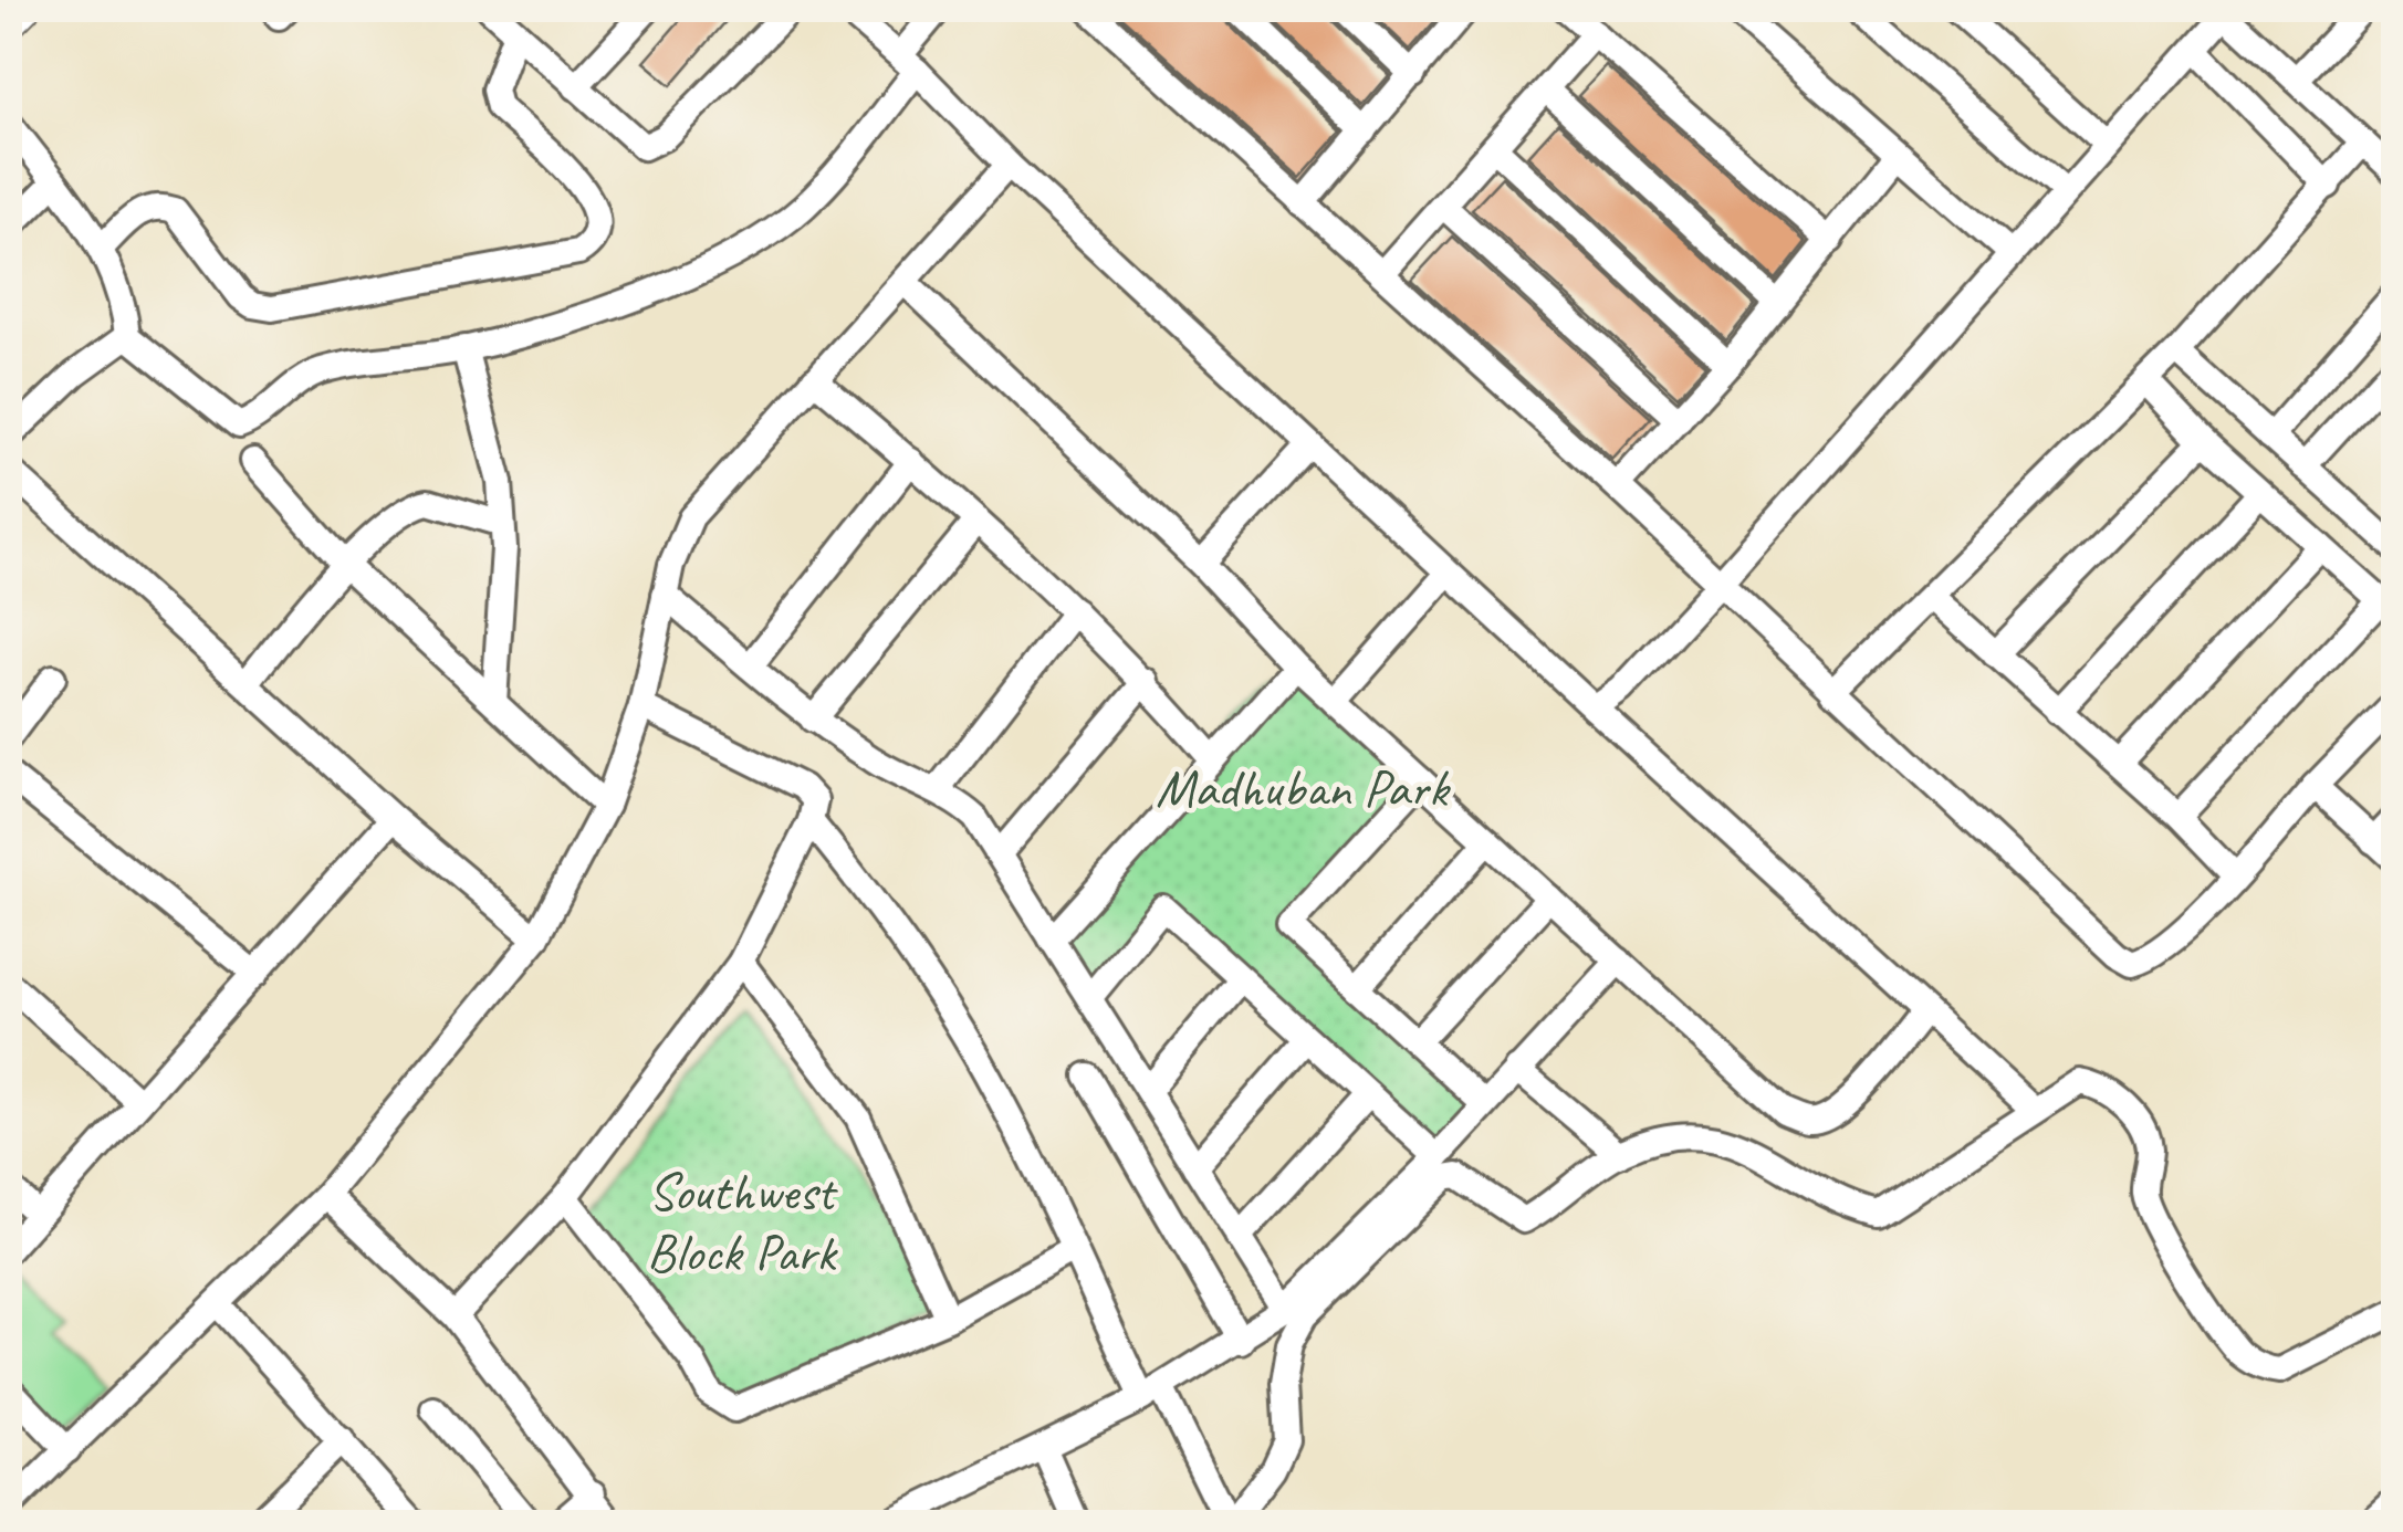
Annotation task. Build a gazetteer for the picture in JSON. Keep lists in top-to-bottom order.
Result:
{
  "parks": ["Madhuban Park", "Southwest Block Park"]
}
